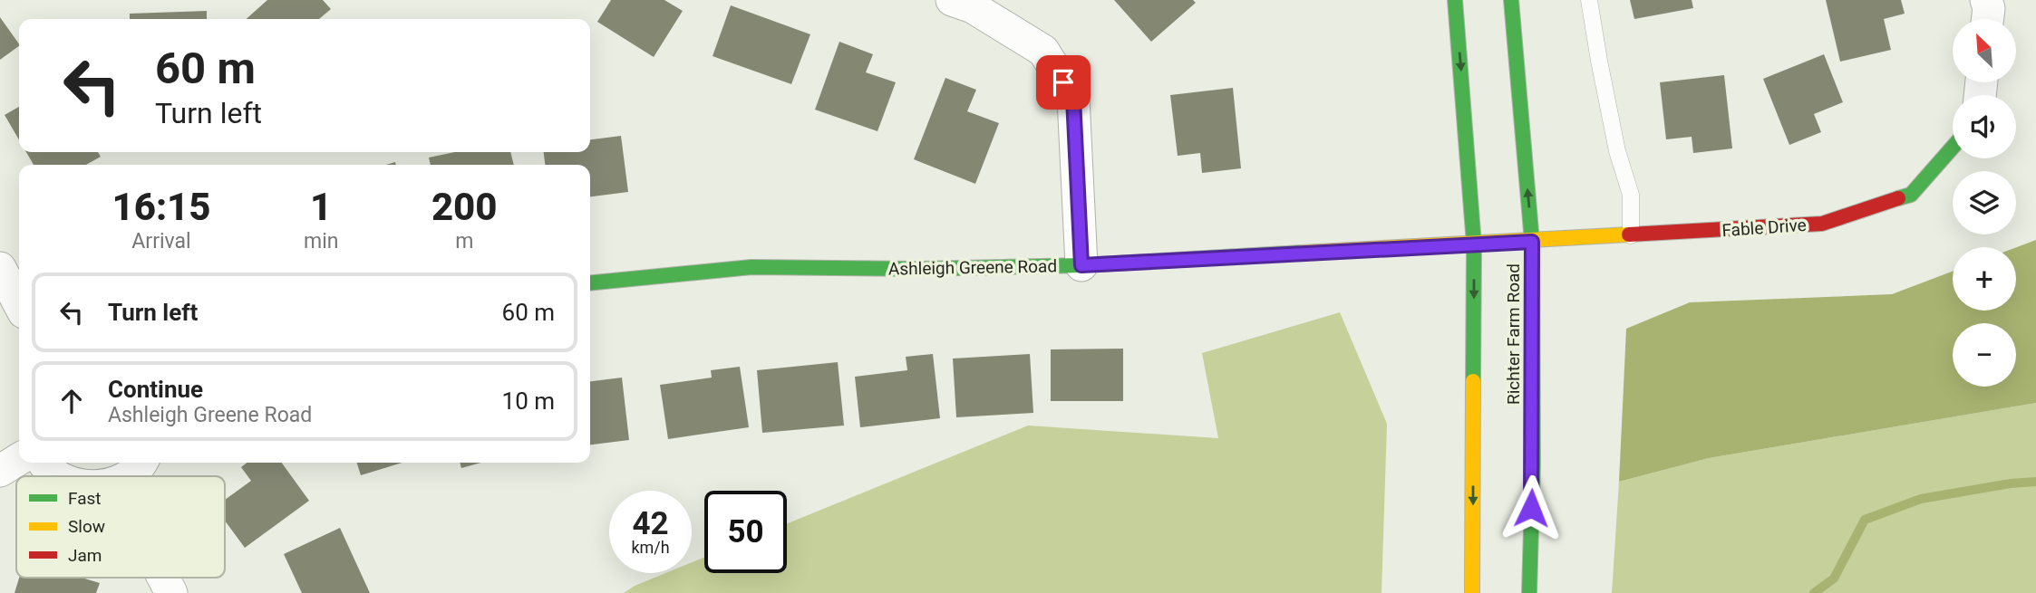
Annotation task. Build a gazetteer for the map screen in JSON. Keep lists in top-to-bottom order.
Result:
{
  "streets": {
    "street": ["Fable Drive", "Ashleigh Greene Road", "Richter Farm Road"]
  },
  "crossings": [
    ["Fable Drive", "Ashleigh Greene Road"],
    ["Fable Drive", "Richter Farm Road"],
    ["Ashleigh Greene Road", "Richter Farm Road"]
  ],
  "legend": ["Fast", "Slow", "Jam"],
  "north": "top left",
  "page": {
    "map_buttons": ["+", "−"],
    "turn": ["60 m", "Turn left"],
    "eta": [
      "16:15",
      "Arrival",
      "1",
      "min",
      "200",
      "m"
    ],
    "list": [
      {
        "name": "Turn left",
        "value": "60 m"
      },
      {
        "name": "Continue",
        "note": "Ashleigh Greene Road",
        "value": "10 m"
      }
    ],
    "speed": "42 km/h",
    "limit": "50"
  }
}
